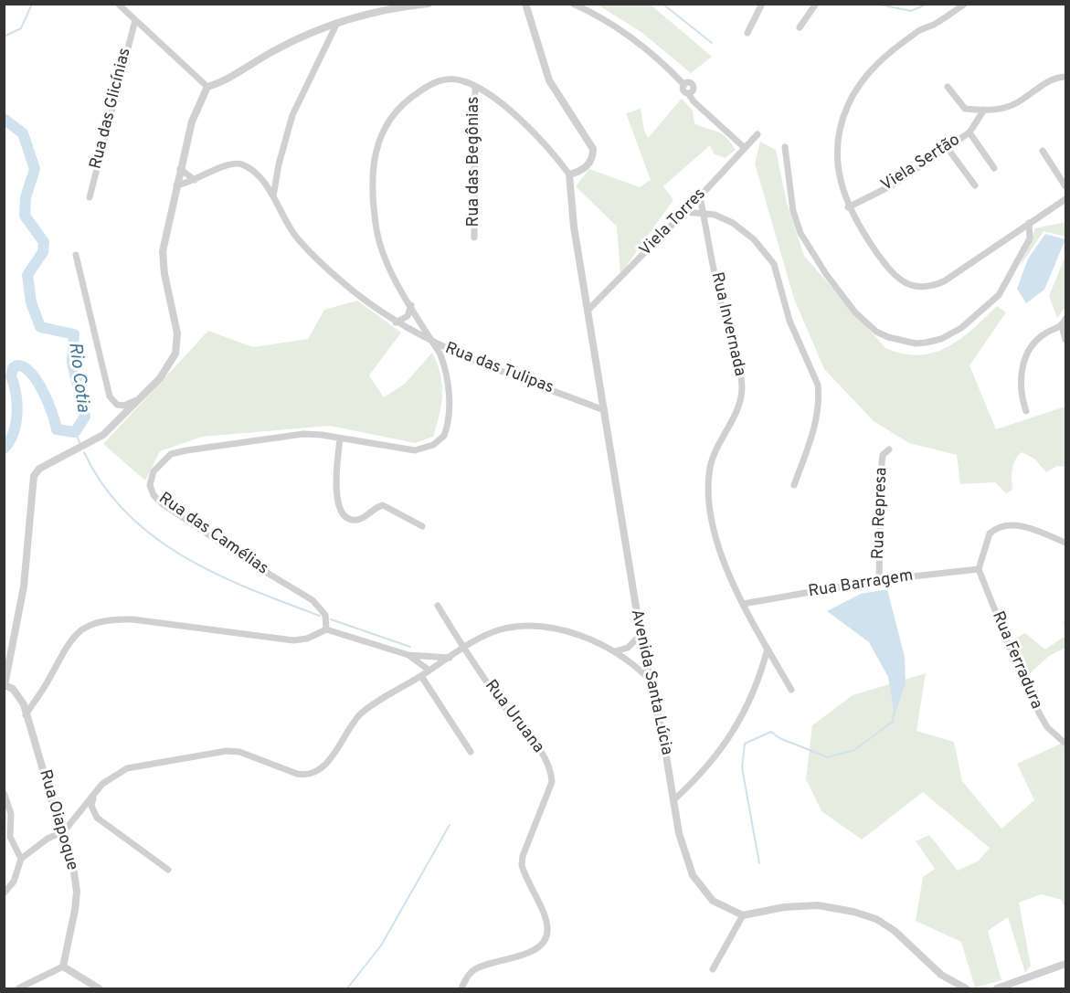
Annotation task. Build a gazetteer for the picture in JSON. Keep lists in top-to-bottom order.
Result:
{
  "streets": {
    "street": [
      "Rua das Glicínias",
      "Rua das Begônias",
      "Viela Sertão",
      "Viela Torres",
      "Rua Invernada",
      "Rua das Tulipas",
      "Rua Represa",
      "Rua das Camélias",
      "Rua Barragem",
      "Rua Ferradura",
      "Avenida Santa Lúcia",
      "Rua Uruana",
      "Rua Oiapoque"
    ]
  },
  "crossings": [
    ["Rua das Begônias", "Rua das Camélias"],
    ["Viela Torres", "Rua Invernada"],
    ["Viela Torres", "Avenida Santa Lúcia"],
    ["Rua Invernada", "Rua Barragem"],
    ["Rua das Tulipas", "Rua das Camélias"],
    ["Rua das Tulipas", "Avenida Santa Lúcia"],
    ["Rua Represa", "Rua Barragem"],
    ["Rua das Camélias", "Avenida Santa Lúcia"],
    ["Rua Barragem", "Rua Ferradura"]
  ],
  "water": ["Rio Cotia"]
}
